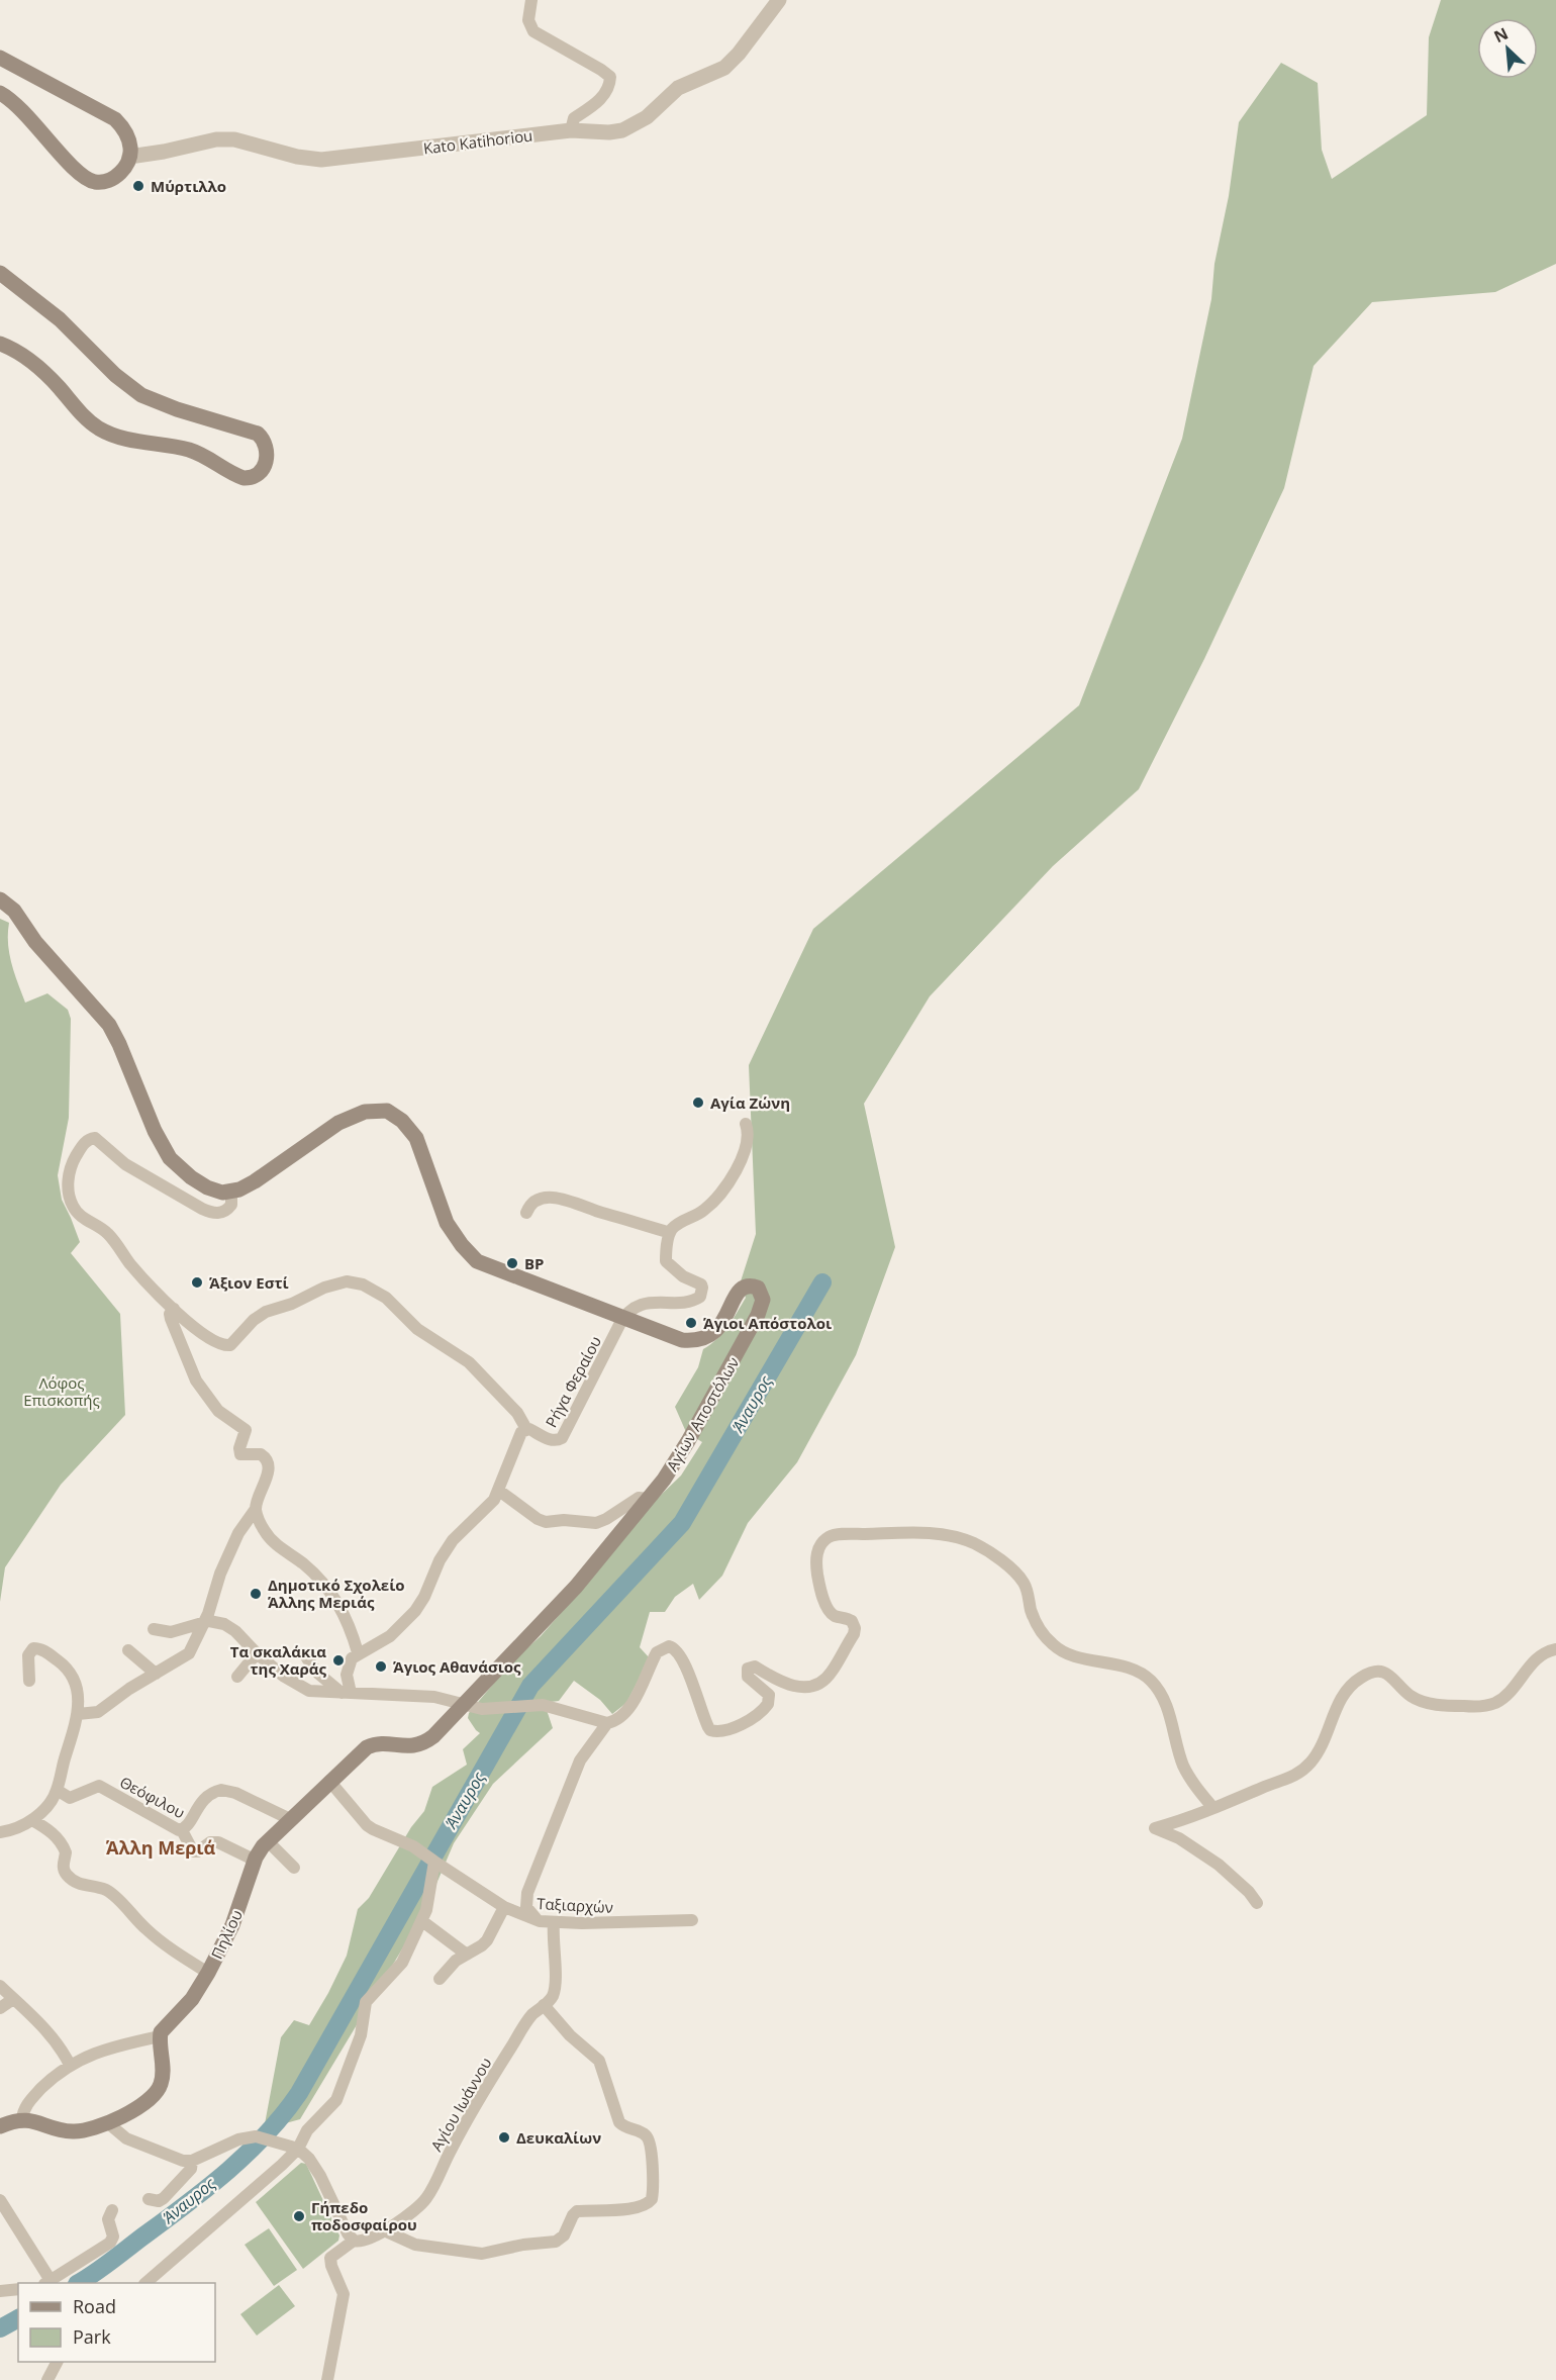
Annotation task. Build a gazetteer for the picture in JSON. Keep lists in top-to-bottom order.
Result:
{
  "streets": {
    "main road": ["Αγίων Αποστόλων", "Πηλίου"],
    "street": [
      "Kato Katihoriou",
      "Ρήγα Φεραίου",
      "Θεόφιλου",
      "Ταξιαρχών",
      "Αγίου Ιωάννου"
    ]
  },
  "crossings": [
    ["Ρήγα Φεραίου", "Αγίων Αποστόλων"],
    ["Αγίων Αποστόλων", "Πηλίου"],
    ["Θεόφιλου", "Πηλίου"],
    ["Ταξιαρχών", "Πηλίου"],
    ["Ταξιαρχών", "Αγίου Ιωάννου"]
  ],
  "districts": ["Άλλη Μεριά"],
  "water": ["Άναυρος"],
  "parks": ["Λόφος Επισκοπής"],
  "places": [
    "Μύρτιλλο",
    "Αγία Ζώνη",
    "BP",
    "Άξιον Εστί",
    "Άγιοι Απόστολοι",
    "Δημοτικό Σχολείο Άλλης Μεριάς",
    "Τα σκαλάκια της Χαράς",
    "Άγιος Αθανάσιος",
    "Δευκαλίων",
    "Γήπεδο ποδοσφαίρου"
  ],
  "legend": ["Road", "Park"],
  "north": "top left"
}
